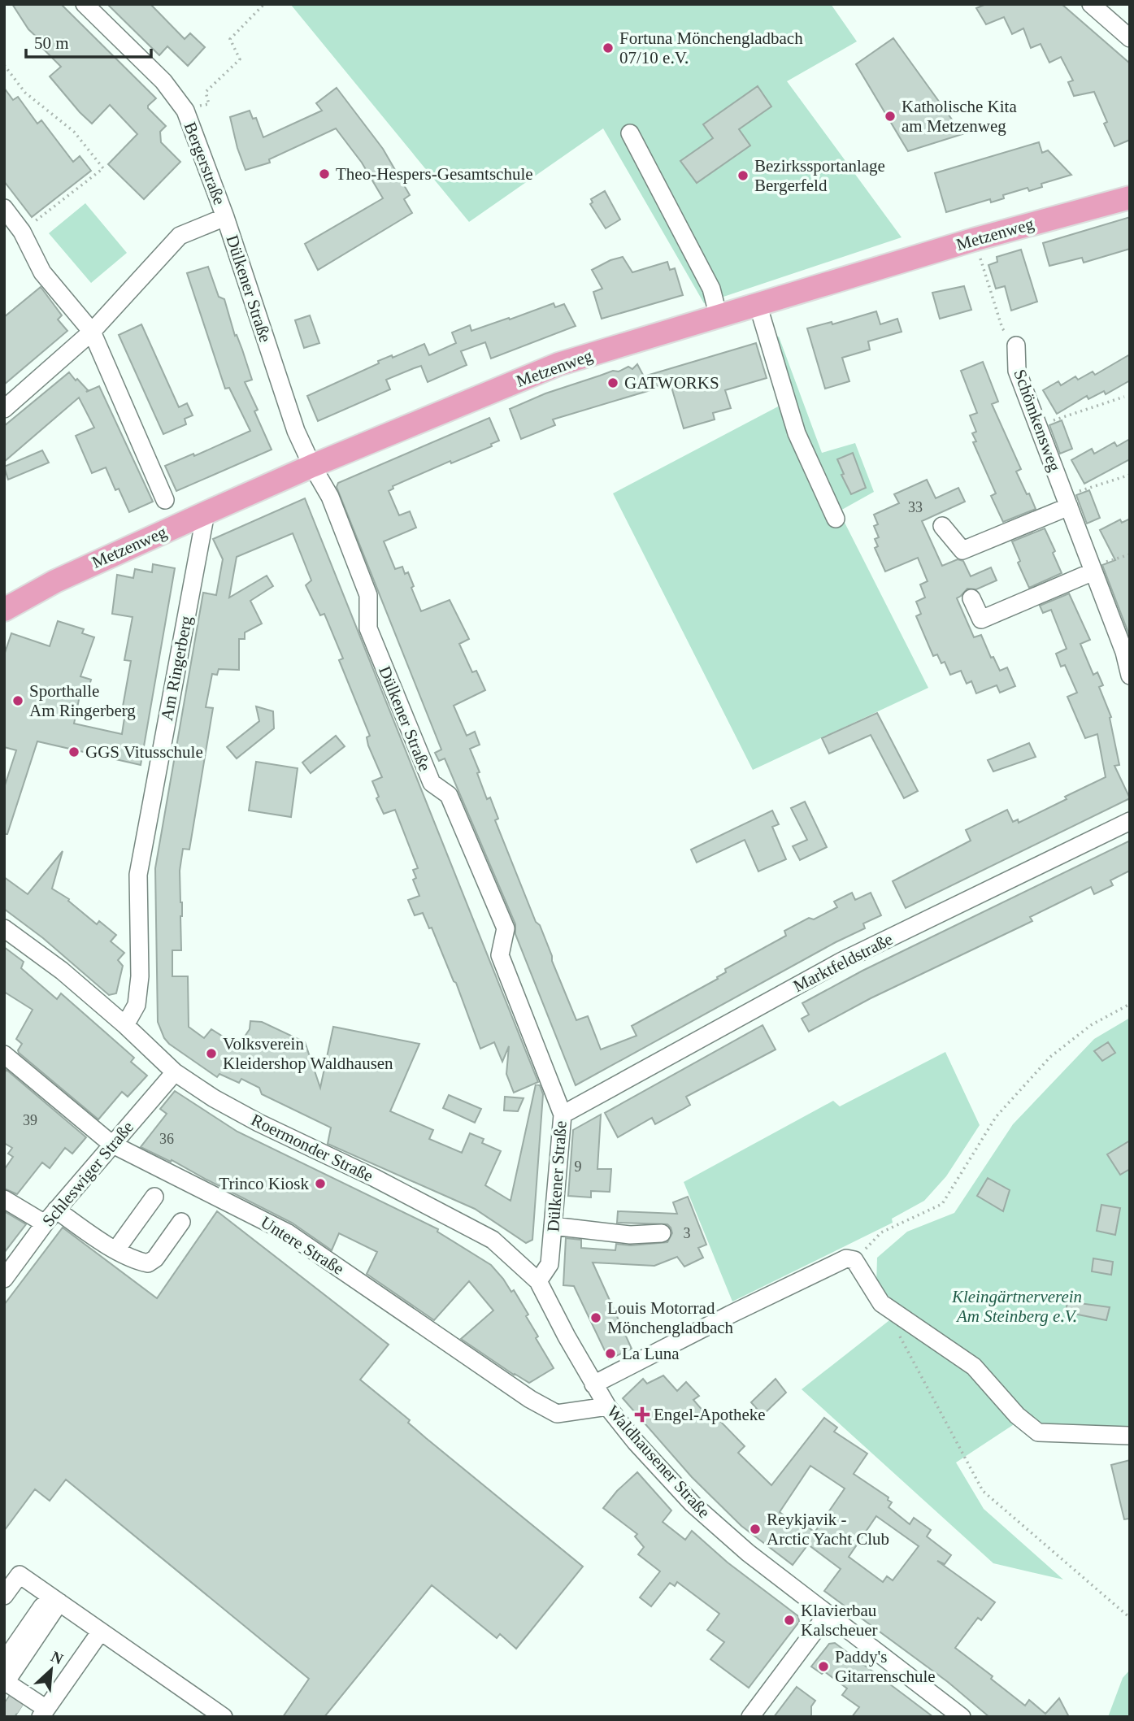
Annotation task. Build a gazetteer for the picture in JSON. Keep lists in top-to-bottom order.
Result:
{
  "streets": {
    "main road": ["Metzenweg"],
    "street": [
      "Bergerstraße",
      "Dülkener Straße",
      "Schömkensweg",
      "Am Ringerberg",
      "Marktfeldstraße",
      "Roermonder Straße",
      "Schleswiger Straße",
      "Untere Straße",
      "Waldhausener Straße"
    ]
  },
  "crossings": [
    ["Bergerstraße", "Dülkener Straße"],
    ["Metzenweg", "Dülkener Straße"],
    ["Metzenweg", "Schömkensweg"],
    ["Metzenweg", "Am Ringerberg"],
    ["Dülkener Straße", "Marktfeldstraße"],
    ["Dülkener Straße", "Roermonder Straße"],
    ["Am Ringerberg", "Roermonder Straße"],
    ["Roermonder Straße", "Schleswiger Straße"],
    ["Roermonder Straße", "Waldhausener Straße"],
    ["Schleswiger Straße", "Untere Straße"],
    ["Untere Straße", "Waldhausener Straße"]
  ],
  "parks": ["Kleingärtnerverein Am Steinberg e.V."],
  "places": {
    "other": [
      "Fortuna Mönchengladbach 07/10 e.V.",
      "Katholische Kita am Metzenweg",
      "Theo-Hespers-Gesamtschule",
      "Bezirkssportanlage Bergerfeld",
      "GATWORKS",
      "Sporthalle Am Ringerberg",
      "GGS Vitusschule",
      "Volksverein Kleidershop Waldhausen",
      "Trinco Kiosk",
      "Louis Motorrad Mönchengladbach",
      "La Luna",
      "Reykjavik - Arctic Yacht Club",
      "Klavierbau Kalscheuer",
      "Paddy's Gitarrenschule"
    ],
    "health": ["Engel-Apotheke"]
  },
  "house_numbers": [
    "33",
    "39",
    "36",
    "9",
    "3"
  ],
  "scale_bar": "50 m",
  "north": "top right"
}
